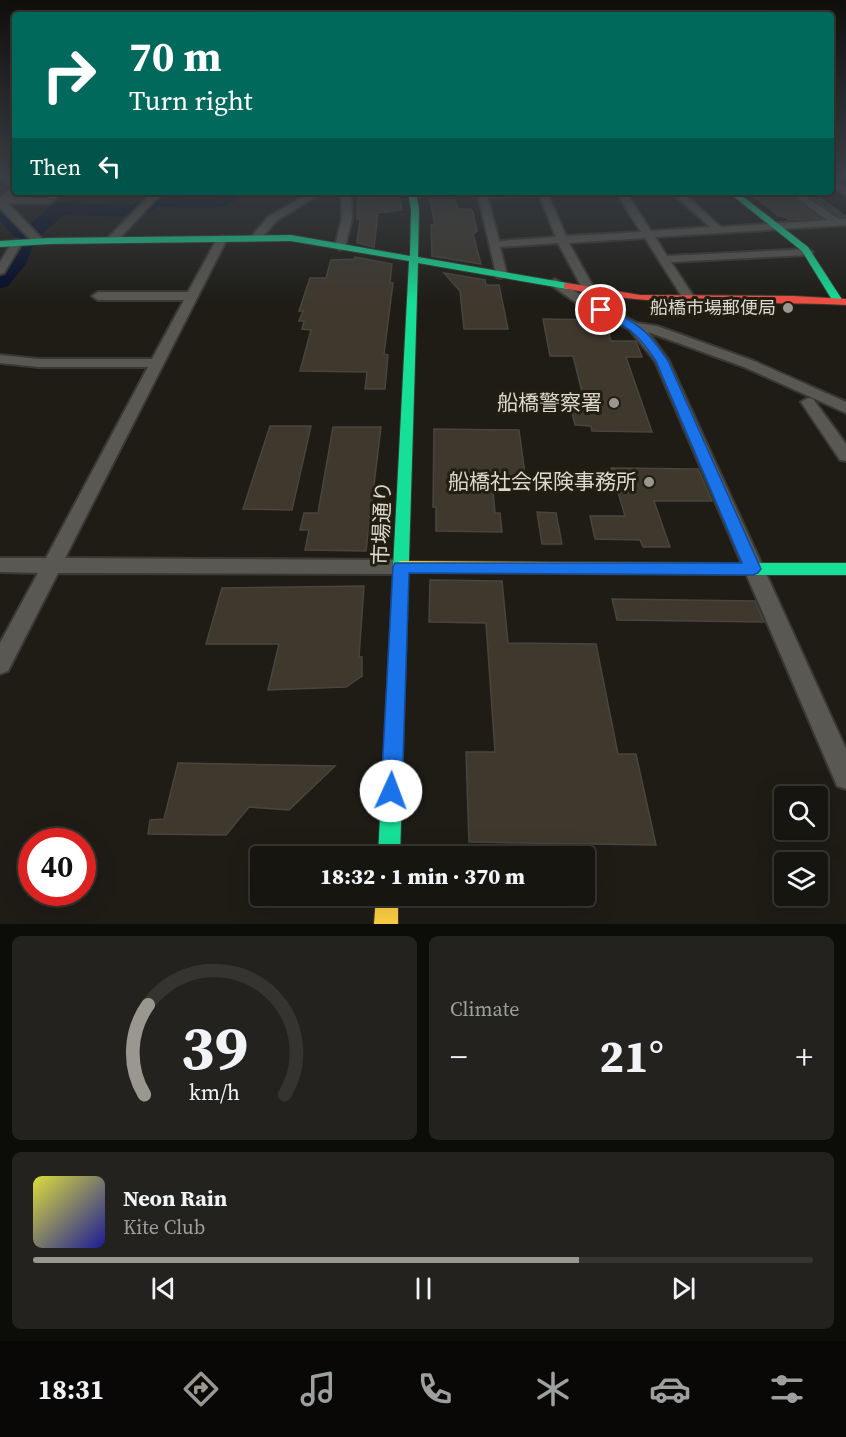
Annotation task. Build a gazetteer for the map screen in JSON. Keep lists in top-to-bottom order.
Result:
{
  "streets": {
    "street": ["市場通り"]
  },
  "places": ["船橋市場郵便局", "船橋警察署", "船橋社会保険事務所"],
  "page": {
    "turn": ["70 m", "Turn right"],
    "then": "Then",
    "limit": "40",
    "trip": "18:32 · 1 min · 370 m",
    "tile": "Climate",
    "heat": ["−", "21°", "+"],
    "song": ["Neon Rain", "Kite Club"],
    "tabs": "18:31",
    "gauge": ["39", "km/h"]
  }
}
